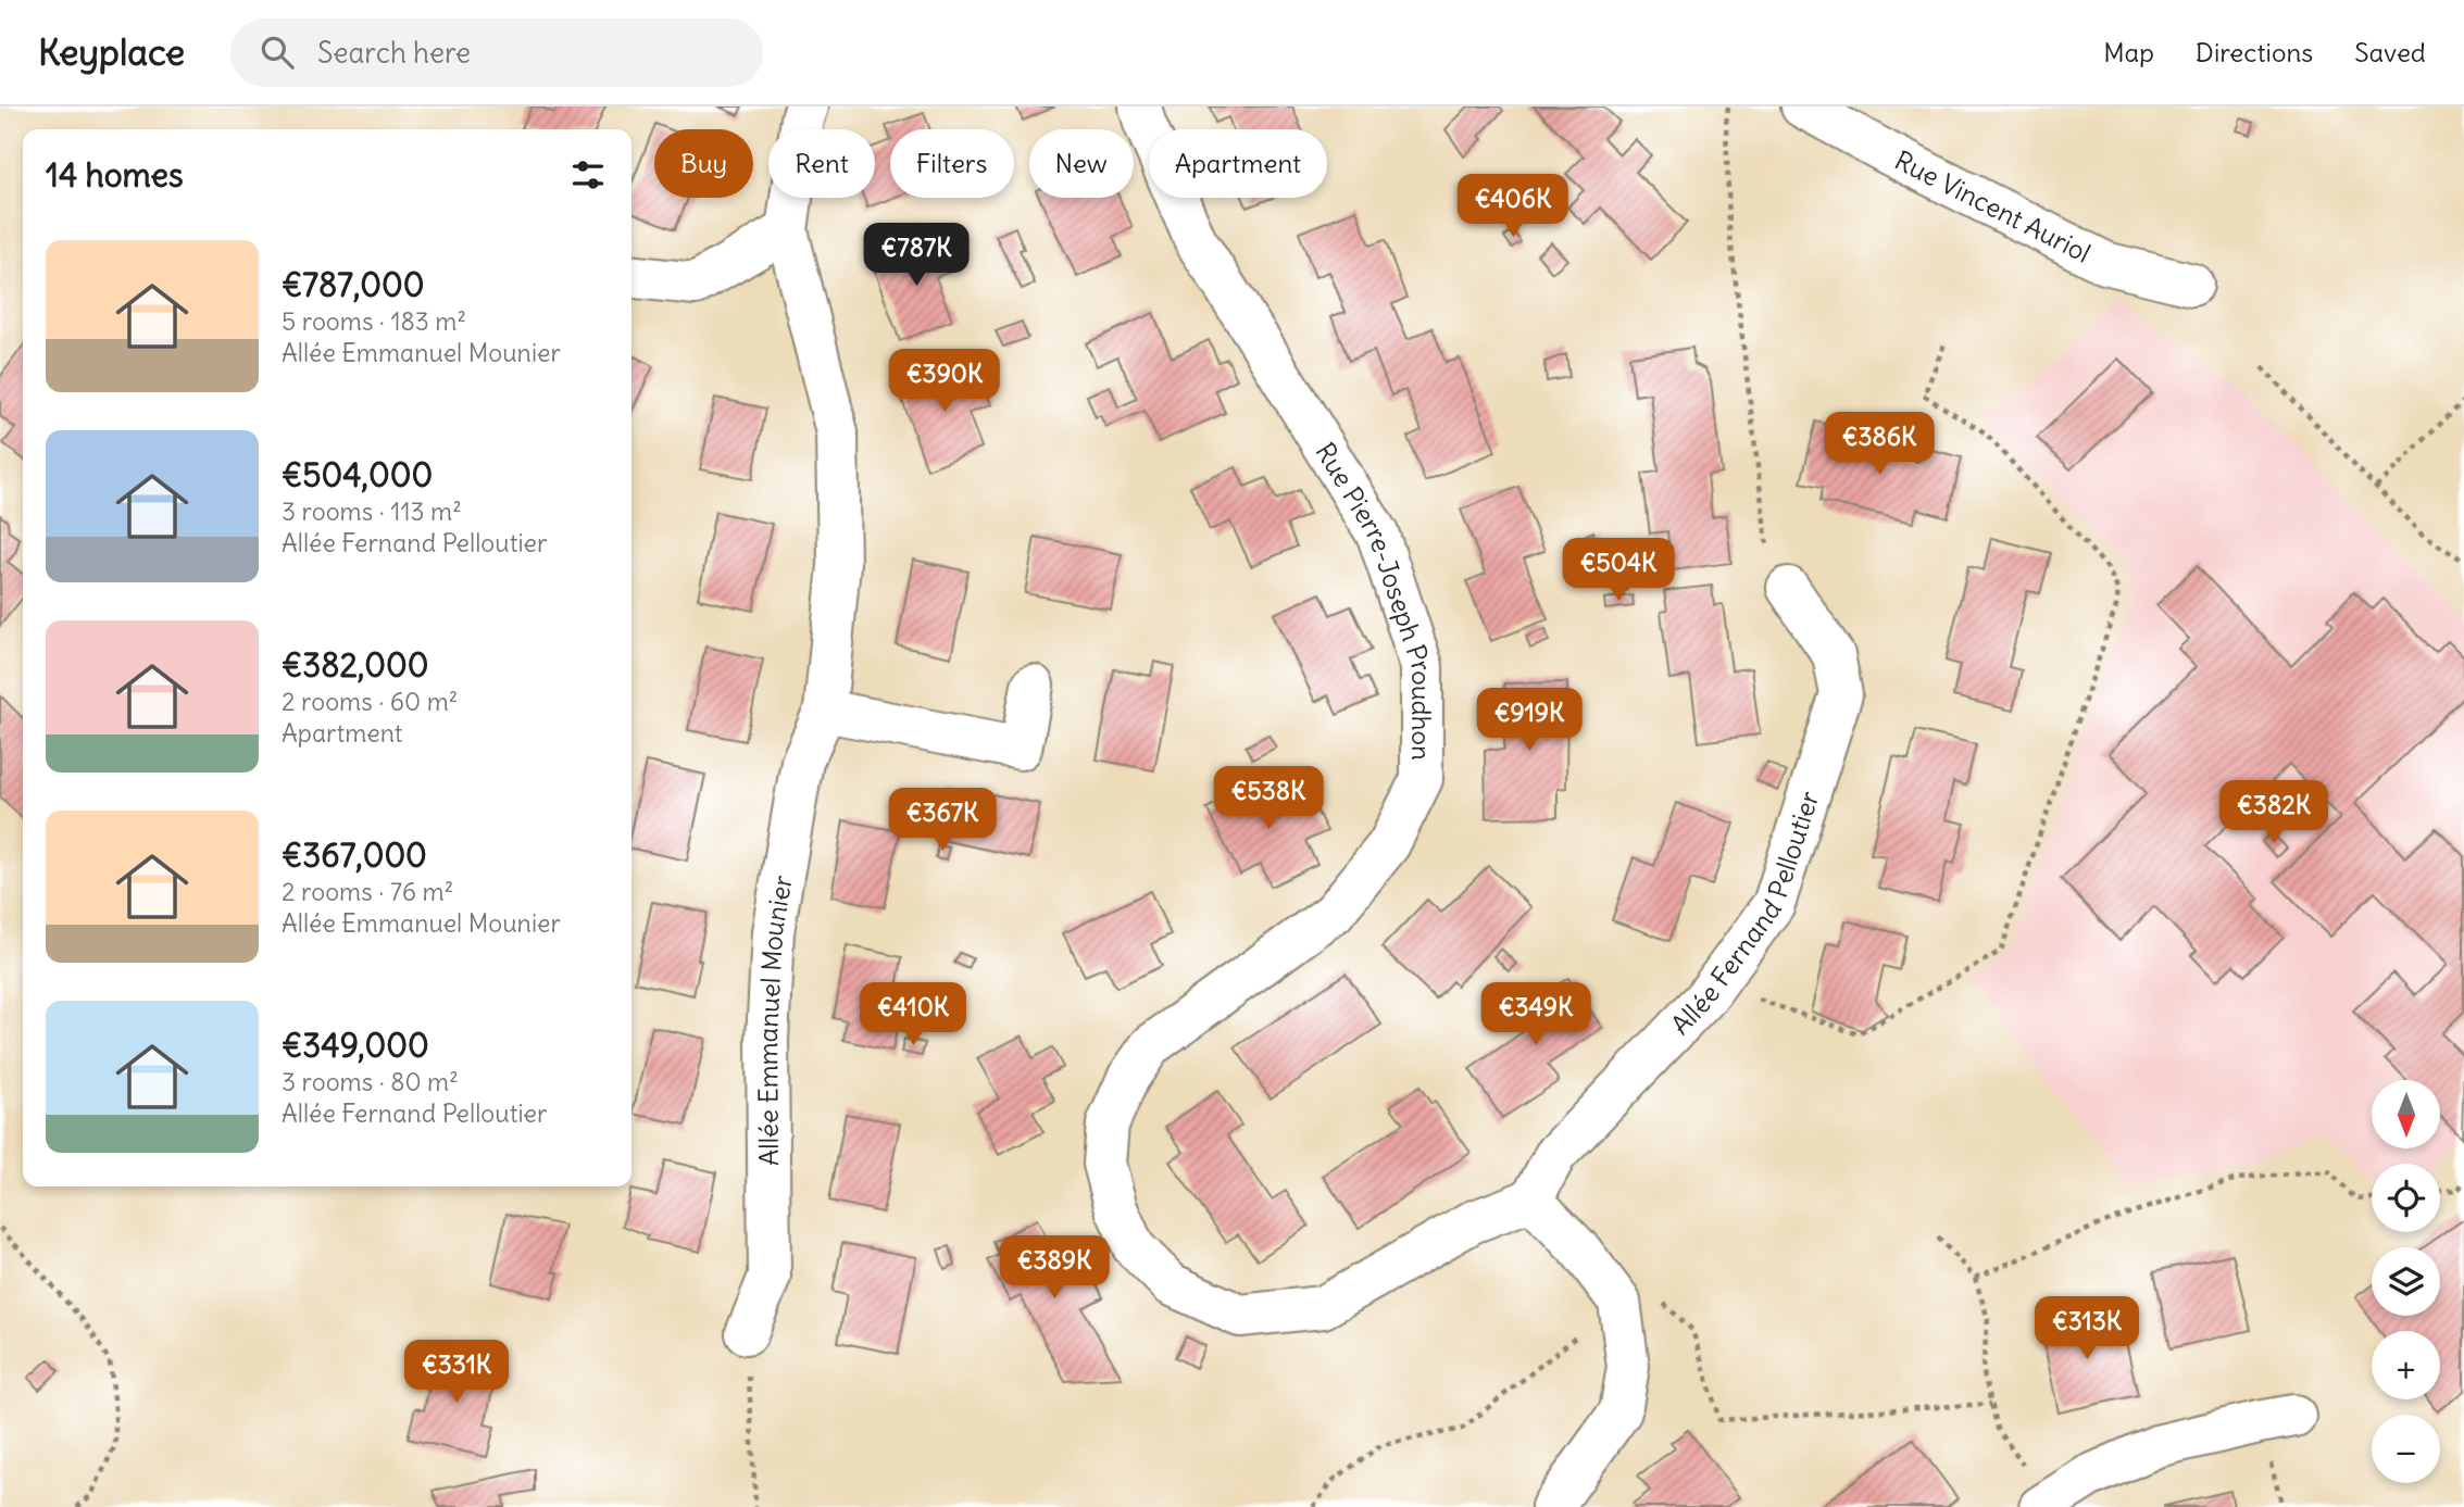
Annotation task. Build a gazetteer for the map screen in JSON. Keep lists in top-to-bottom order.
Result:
{
  "streets": {
    "street": [
      "Rue Vincent Auriol",
      "Rue Pierre-Joseph Proudhon",
      "Allée Fernand Pelloutier",
      "Allée Emmanuel Mounier"
    ]
  },
  "crossings": [
    ["Rue Pierre-Joseph Proudhon", "Allée Fernand Pelloutier"]
  ],
  "north": "bottom",
  "page": {
    "header": "Keyplace",
    "search": "Search here",
    "nav": ["Map", "Directions", "Saved"],
    "chip": [
      "Buy",
      "Rent",
      "Filters",
      "New",
      "Apartment"
    ],
    "heading": "14 homes",
    "price": [
      "€406K",
      "€787K",
      "€390K",
      "€386K",
      "€504K",
      "€919K",
      "€538K",
      "€382K",
      "€367K",
      "€410K",
      "€349K",
      "€389K",
      "€313K",
      "€331K"
    ],
    "list": [
      {
        "name": "€787,000",
        "note": "5 rooms · 183 m² · Allée Emmanuel Mounier"
      },
      {
        "name": "€504,000",
        "note": "3 rooms · 113 m² · Allée Fernand Pelloutier"
      },
      {
        "name": "€382,000",
        "note": "2 rooms · 60 m² · Apartment"
      },
      {
        "name": "€367,000",
        "note": "2 rooms · 76 m² · Allée Emmanuel Mounier"
      },
      {
        "name": "€349,000",
        "note": "3 rooms · 80 m² · Allée Fernand Pelloutier"
      }
    ],
    "map_buttons": ["+", "−"]
  }
}
